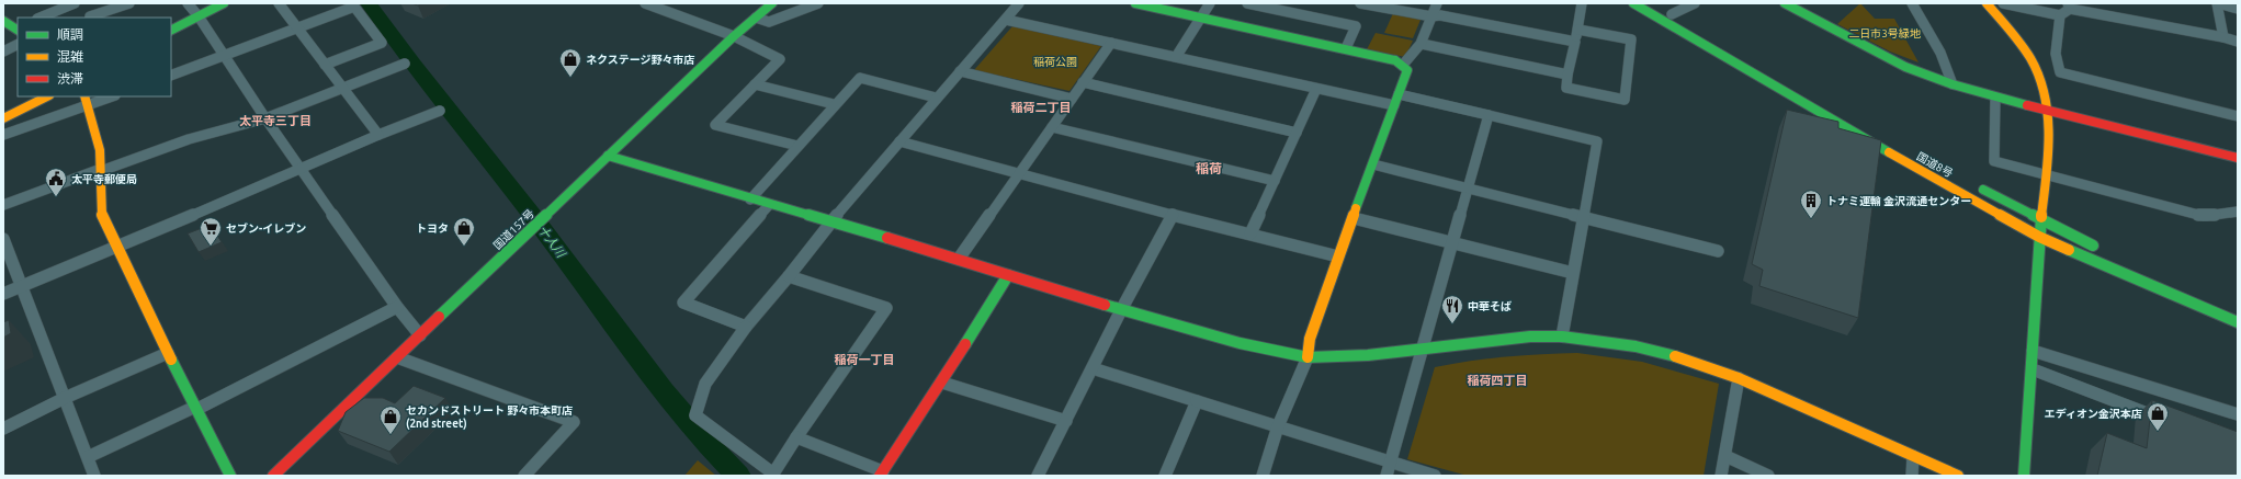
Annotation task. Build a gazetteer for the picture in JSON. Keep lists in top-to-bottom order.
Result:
{
  "streets": {
    "main road": ["国道8号", "国道157号"]
  },
  "districts": [
    "稲荷二丁目",
    "太平寺三丁目",
    "稲荷",
    "稲荷一丁目",
    "稲荷四丁目"
  ],
  "water": ["十人川"],
  "parks": ["二日市3号緑地", "稲荷公園"],
  "places": {
    "shop": [
      "ネクステージ野々市店",
      "トヨタ",
      "エディオン金沢本店",
      "セカンドストリート 野々市本町店 (2nd street)"
    ],
    "public building": ["太平寺郵便局"],
    "building": ["トナミ運輸 金沢流通センター"],
    "supermarket": ["セブン-イレブン"],
    "restaurant": ["中華そば"]
  },
  "legend": ["順調", "混雑", "渋滞"]
}
